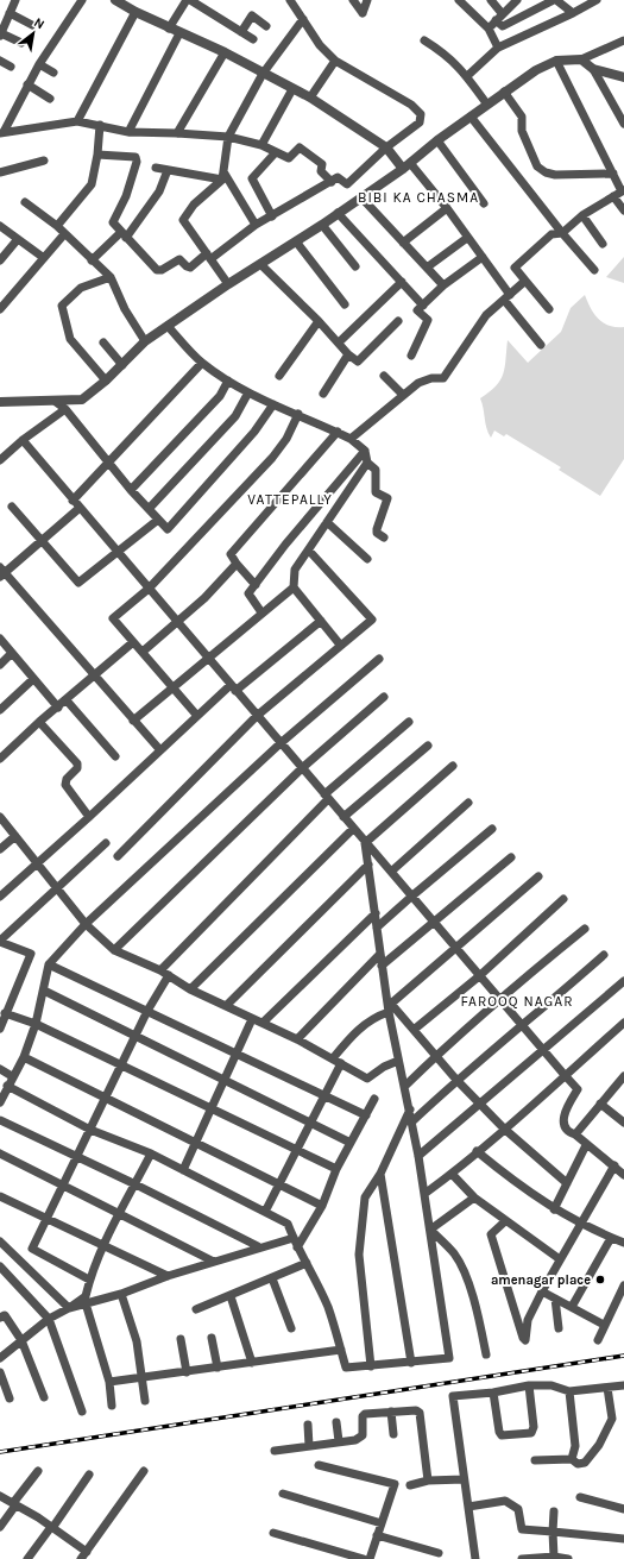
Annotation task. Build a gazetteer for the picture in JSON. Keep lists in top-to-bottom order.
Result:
{
  "districts": ["BIBI KA CHASMA", "VATTEPALLY", "FAROOQ NAGAR"],
  "places": ["amenagar place"],
  "north": "top right"
}
